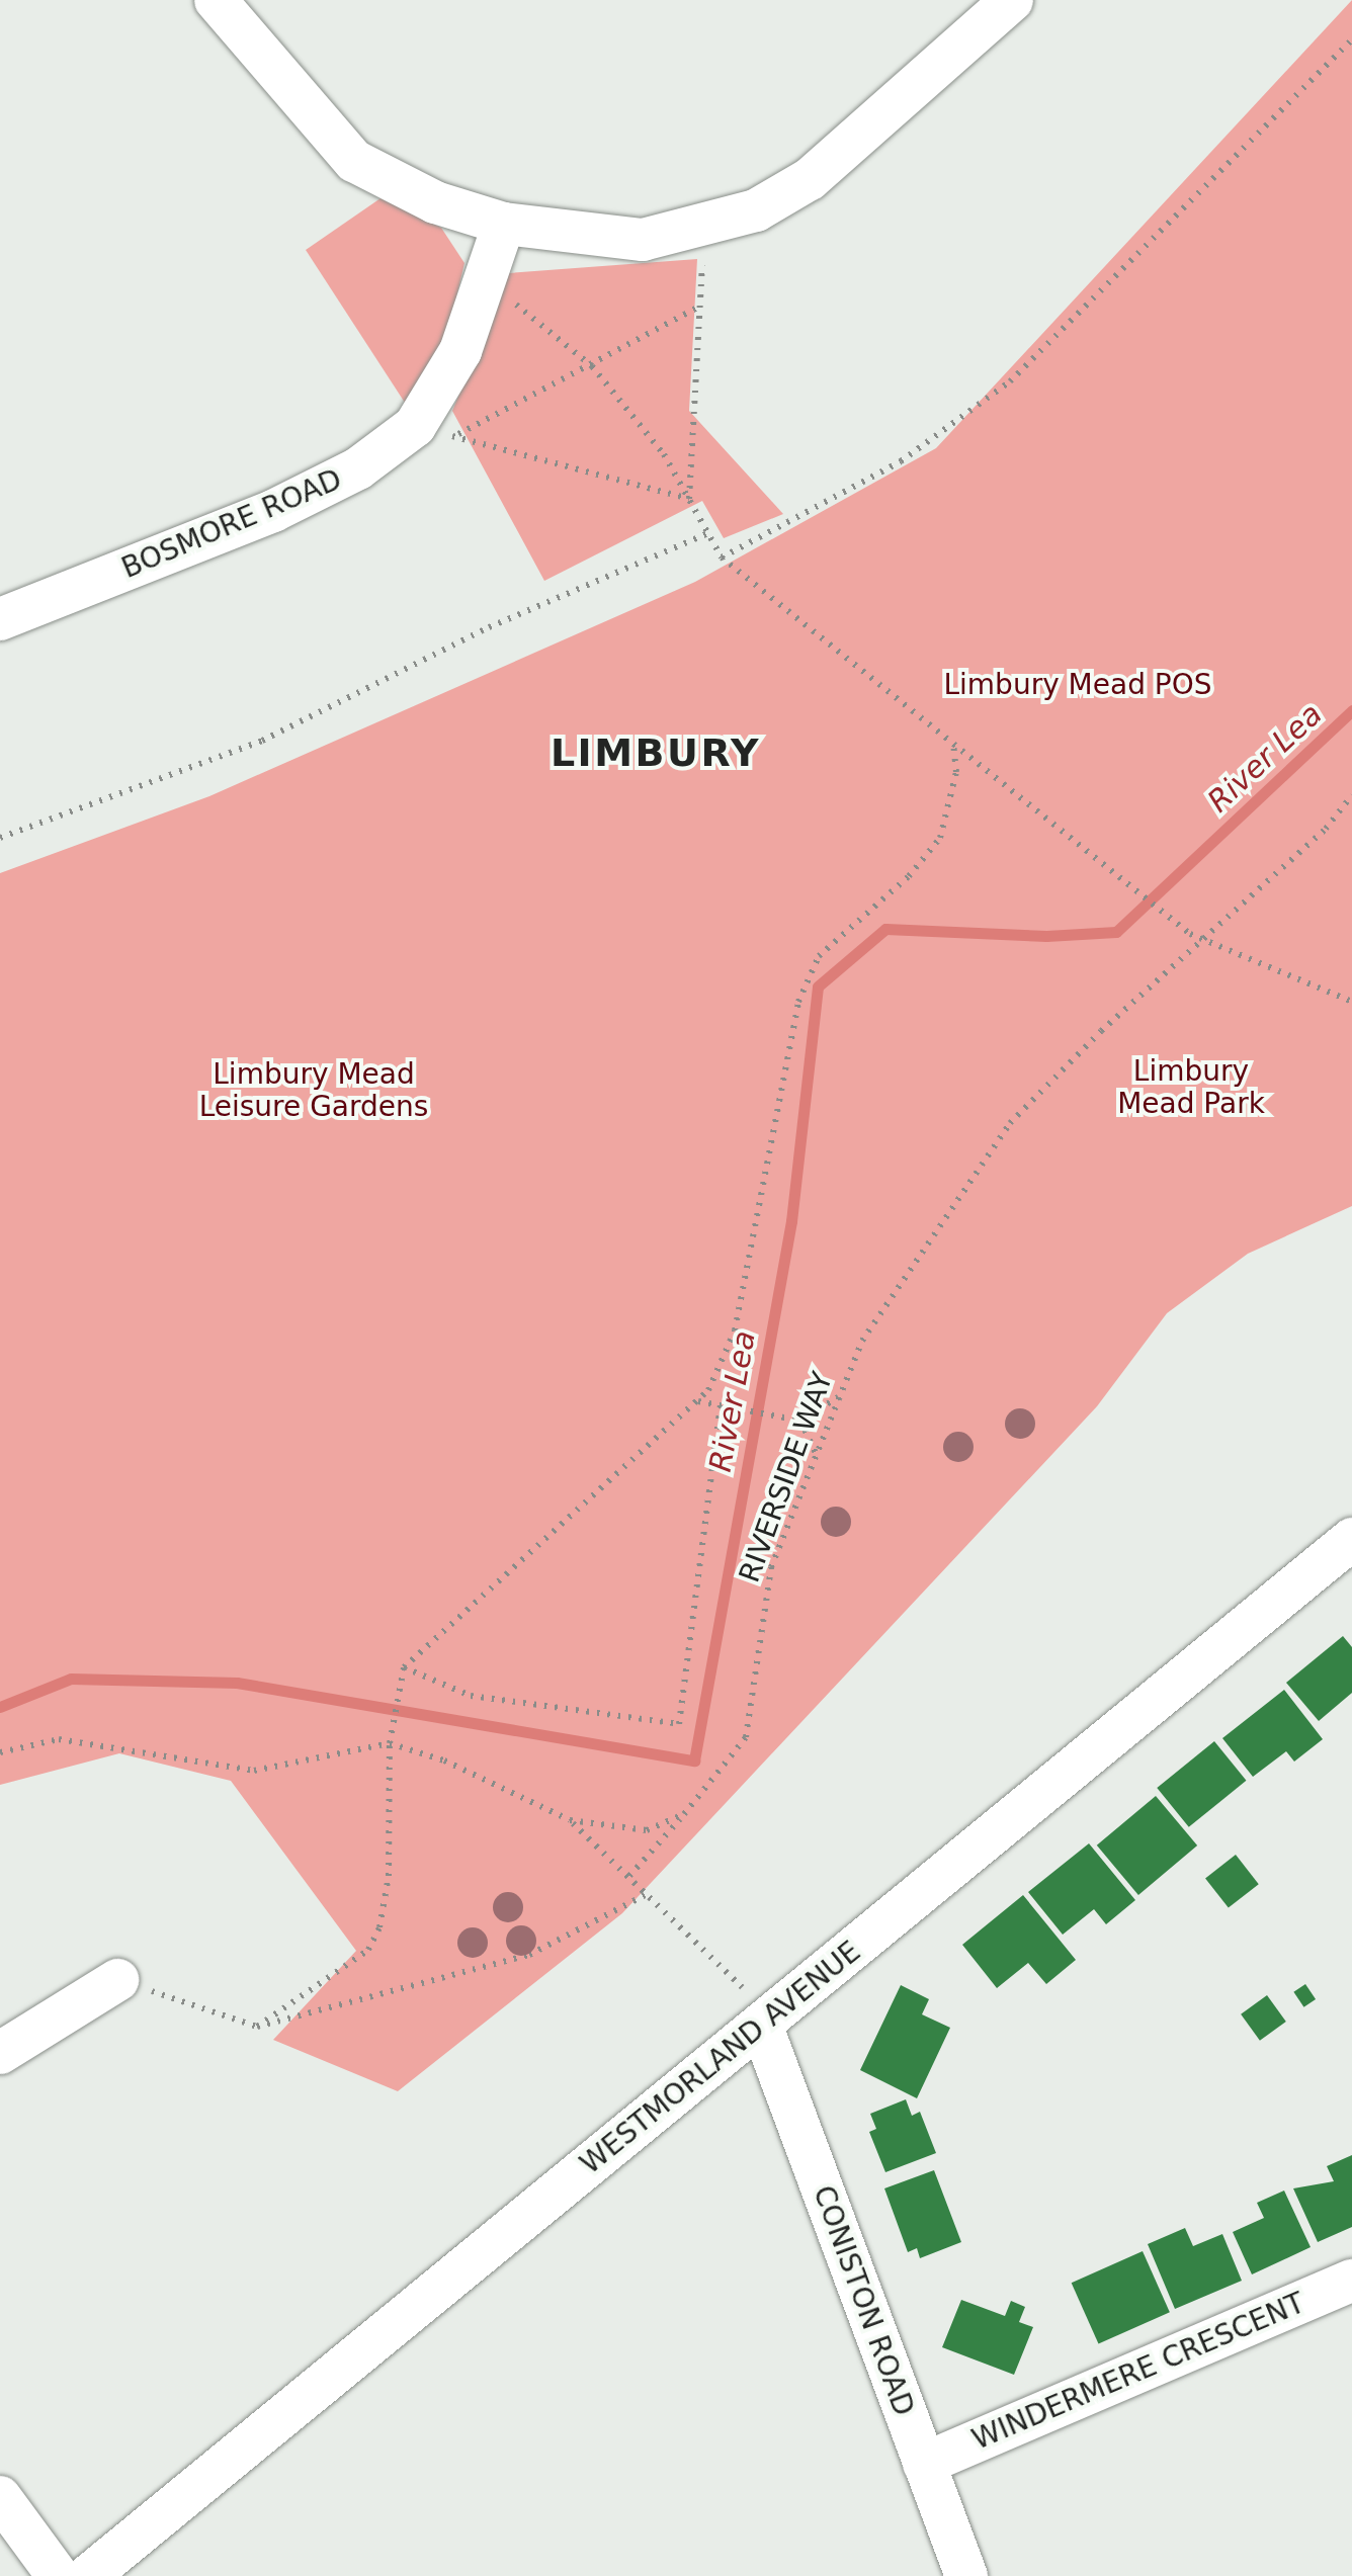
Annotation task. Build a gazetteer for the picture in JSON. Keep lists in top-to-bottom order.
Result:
{
  "streets": {
    "street": [
      "BOSMORE ROAD",
      "WESTMORLAND AVENUE",
      "CONISTON ROAD",
      "WINDERMERE CRESCENT"
    ],
    "path": ["RIVERSIDE WAY"]
  },
  "crossings": [
    ["WESTMORLAND AVENUE", "CONISTON ROAD"],
    ["CONISTON ROAD", "WINDERMERE CRESCENT"]
  ],
  "districts": ["LIMBURY"],
  "water": ["River Lea"],
  "parks": ["Limbury Mead POS", "Limbury Mead Park", "Limbury Mead Leisure Gardens"]
}
